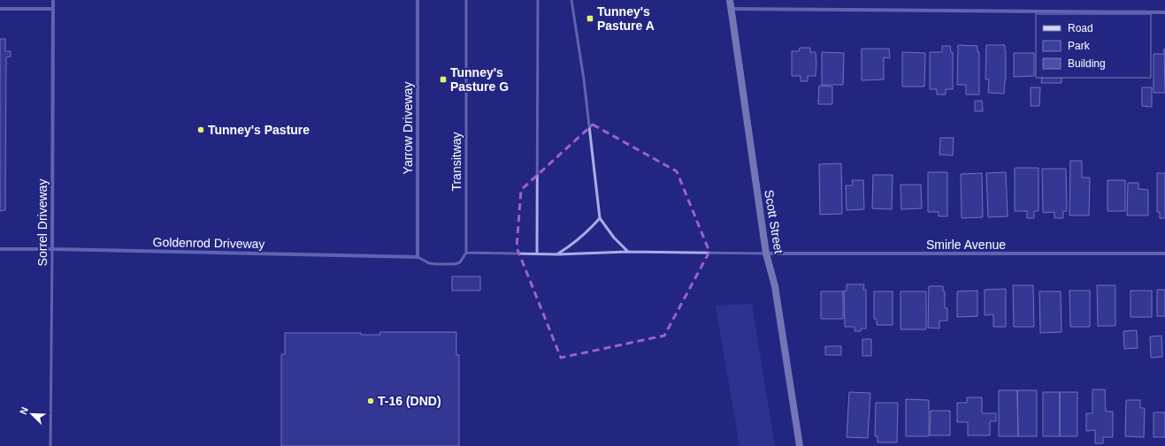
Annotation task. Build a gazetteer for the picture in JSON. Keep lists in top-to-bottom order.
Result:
{
  "streets": {
    "main road": ["Scott Street"],
    "street": [
      "Yarrow Driveway",
      "Sorrel Driveway",
      "Goldenrod Driveway",
      "Smirle Avenue"
    ],
    "lane": ["Transitway"]
  },
  "crossings": [
    ["Yarrow Driveway", "Goldenrod Driveway"],
    ["Scott Street", "Smirle Avenue"],
    ["Sorrel Driveway", "Goldenrod Driveway"]
  ],
  "places": {
    "transit": ["Tunney's Pasture A", "Tunney's Pasture G"],
    "other": ["Tunney's Pasture", "T-16 (DND)"]
  },
  "legend": ["Road", "Park", "Building"],
  "north": "top left"
}
